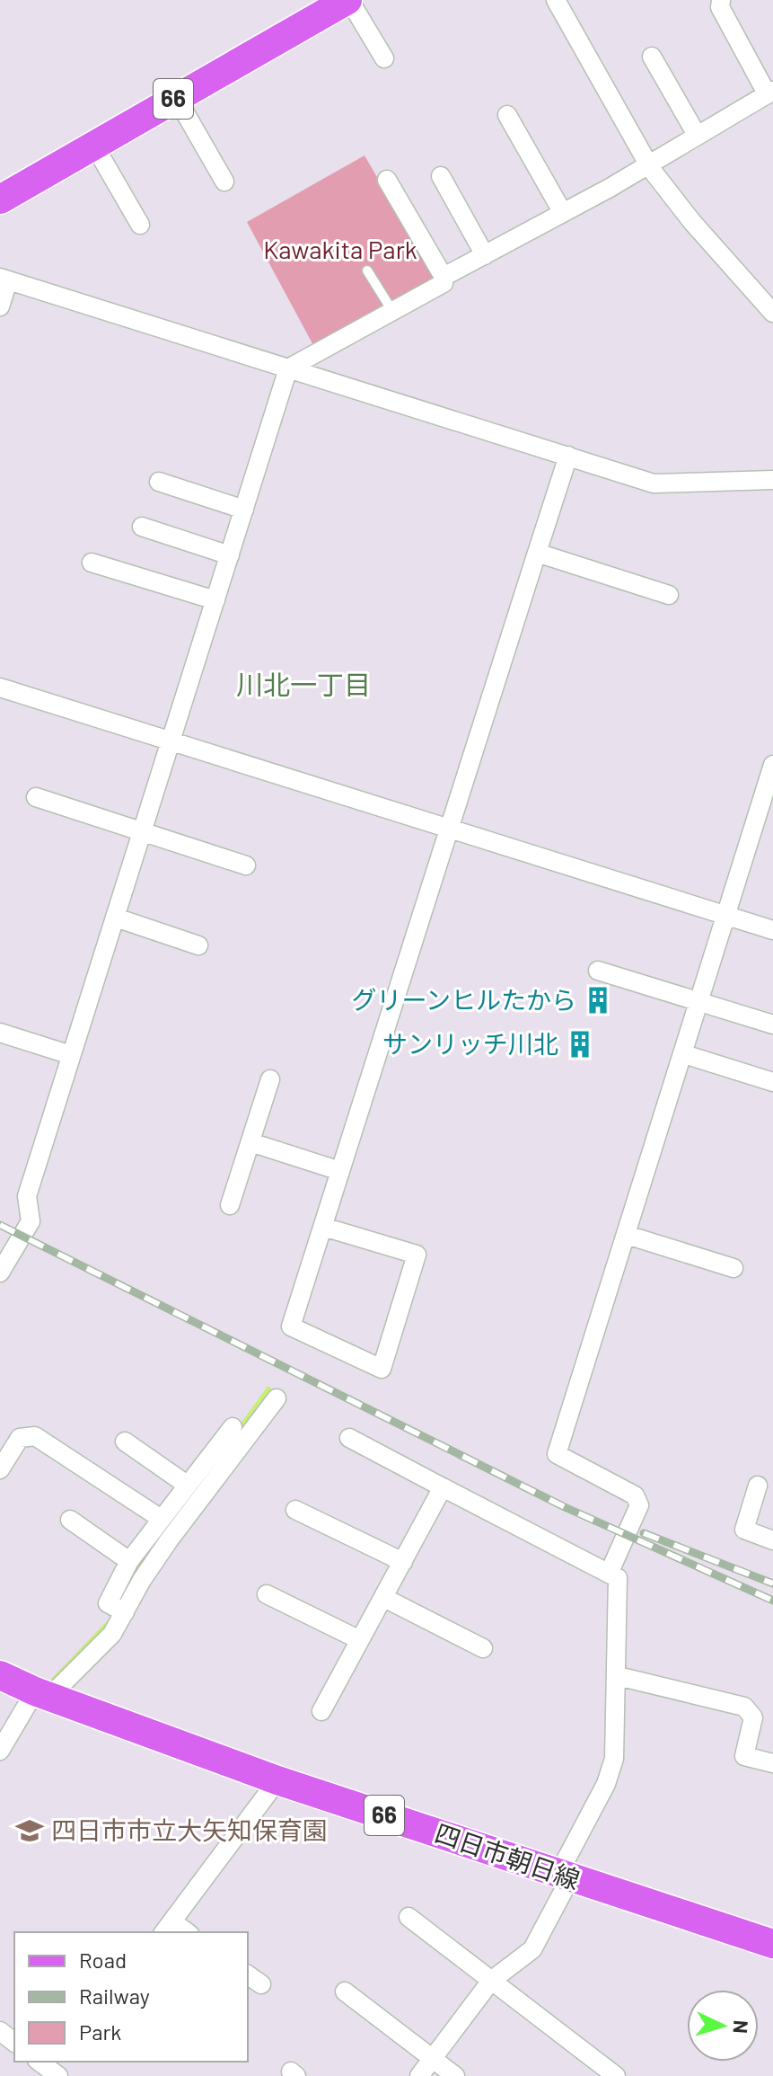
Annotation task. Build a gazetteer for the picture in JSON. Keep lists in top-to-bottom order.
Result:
{
  "streets": {
    "main road": ["66", "四日市朝日線"]
  },
  "districts": ["川北一丁目"],
  "parks": ["Kawakita Park"],
  "places": {
    "building": ["グリーンヒルたから", "サンリッチ川北"],
    "school or university": ["四日市市立大矢知保育園"]
  },
  "legend": ["Road", "Railway", "Park"],
  "north": "right"
}
